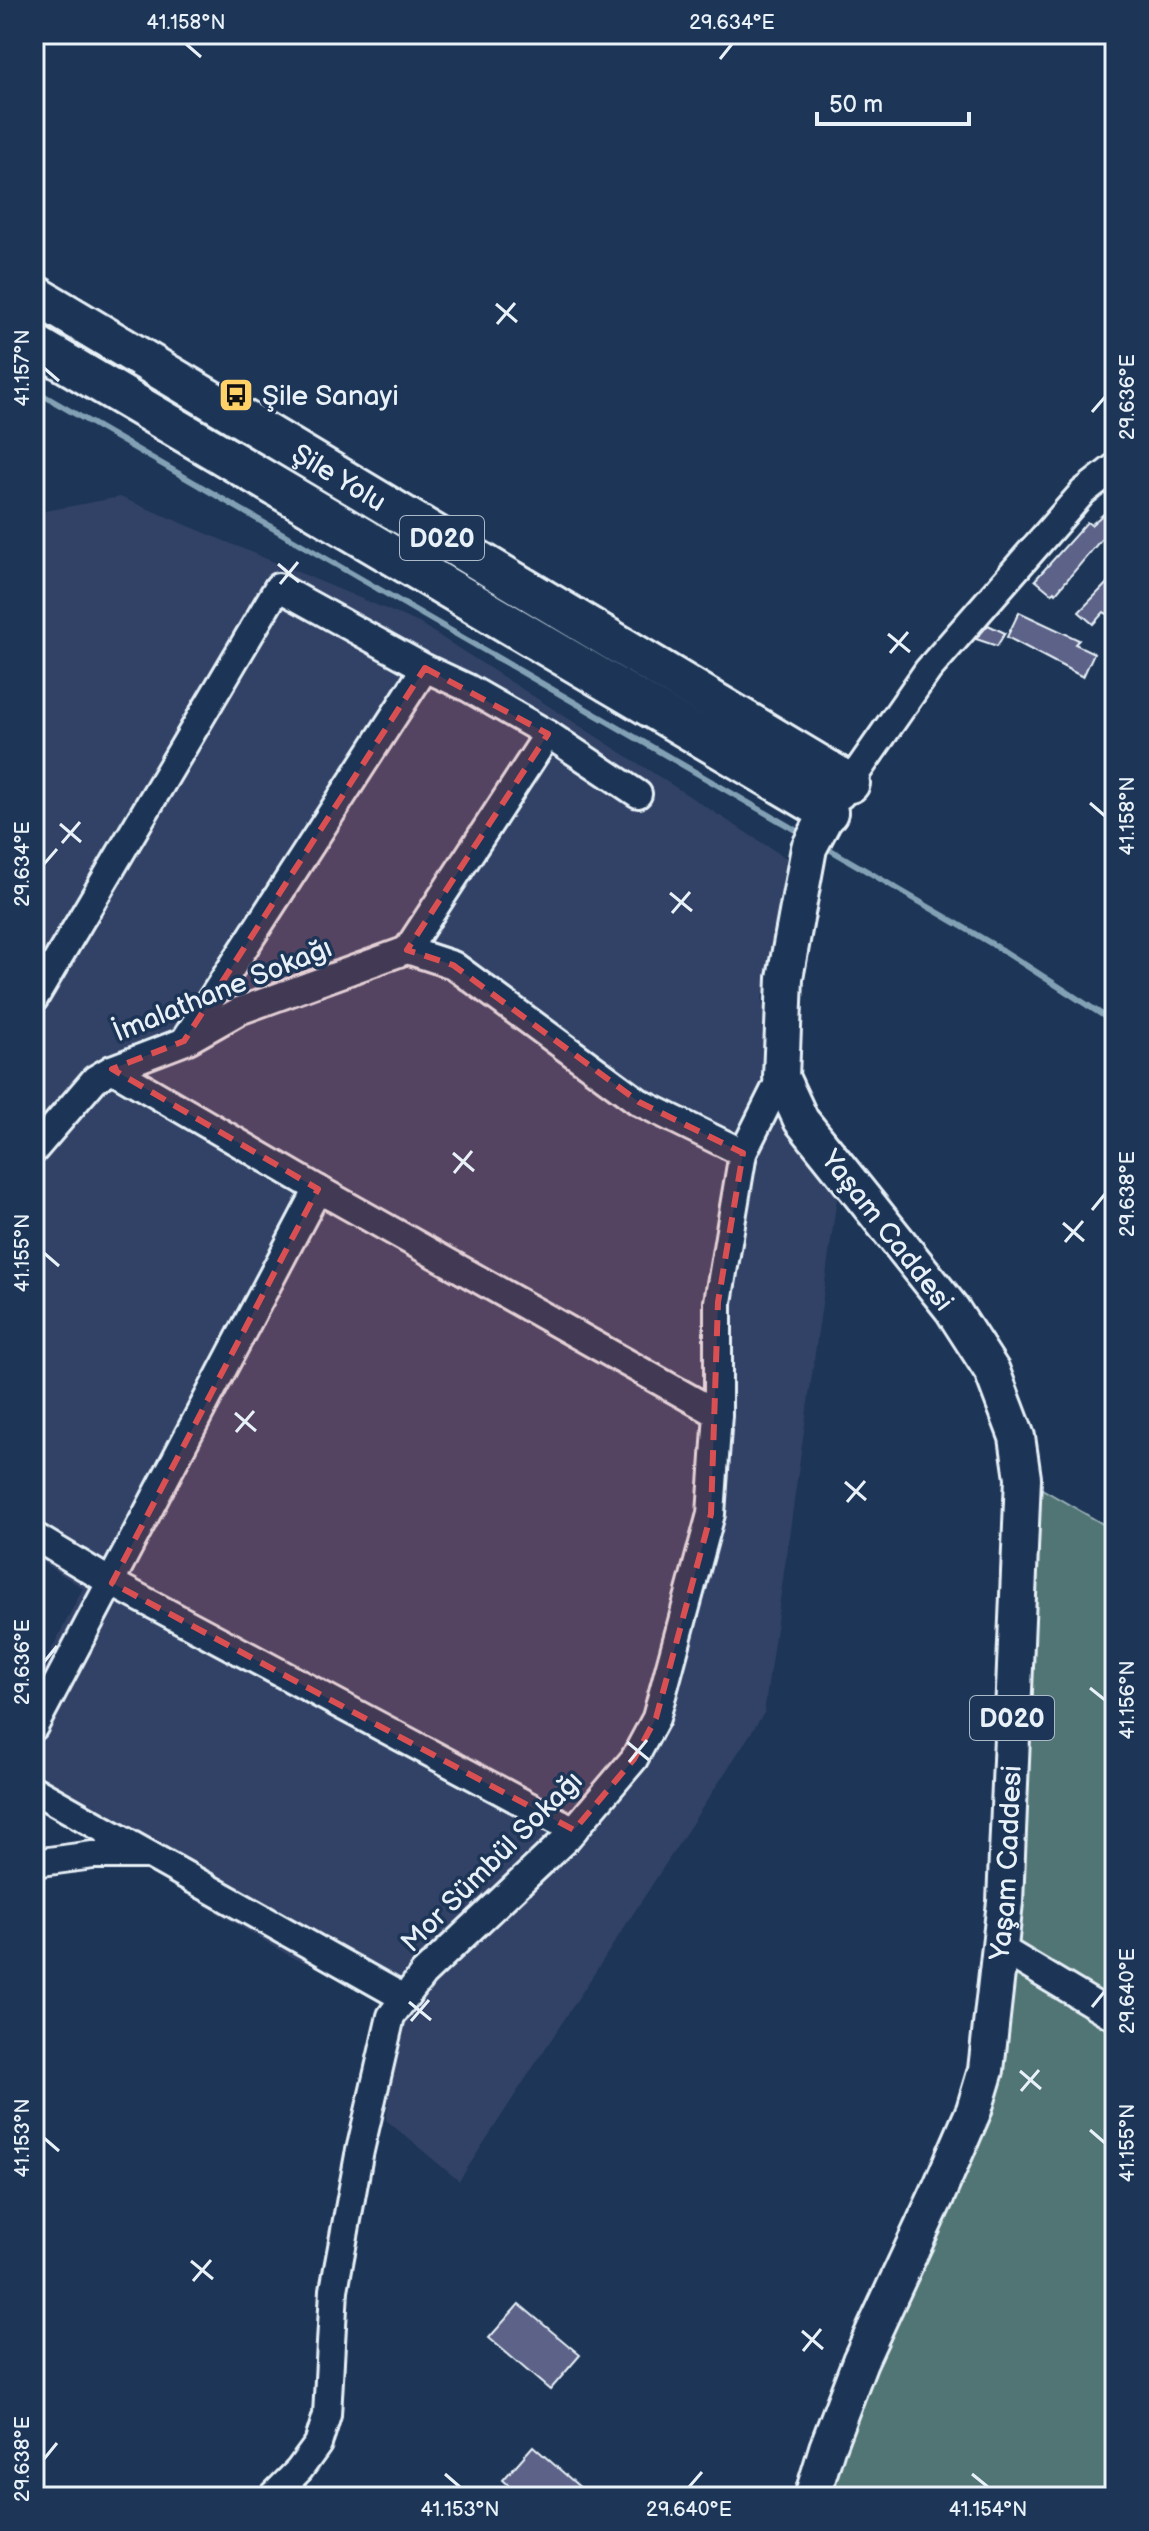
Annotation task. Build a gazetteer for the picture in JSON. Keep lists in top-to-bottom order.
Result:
{
  "streets": {
    "highway": ["Şile Yolu", "D020"],
    "main road": ["Yaşam Caddesi"],
    "street": ["İmalathane Sokağı", "Mor Sümbül Sokağı"]
  },
  "crossings": [
    ["Şile Yolu", "Yaşam Caddesi"],
    ["Yaşam Caddesi", "Mor Sümbül Sokağı"]
  ],
  "places": {
    "bus stop": ["Şile Sanayi"]
  },
  "scale_bar": "50 m",
  "coordinates": [
    "41.158°N",
    "29.634°E",
    "41.157°N",
    "29.636°E",
    "29.638°E",
    "41.155°N",
    "41.156°N",
    "29.640°E",
    "41.153°N",
    "41.154°N"
  ]
}
